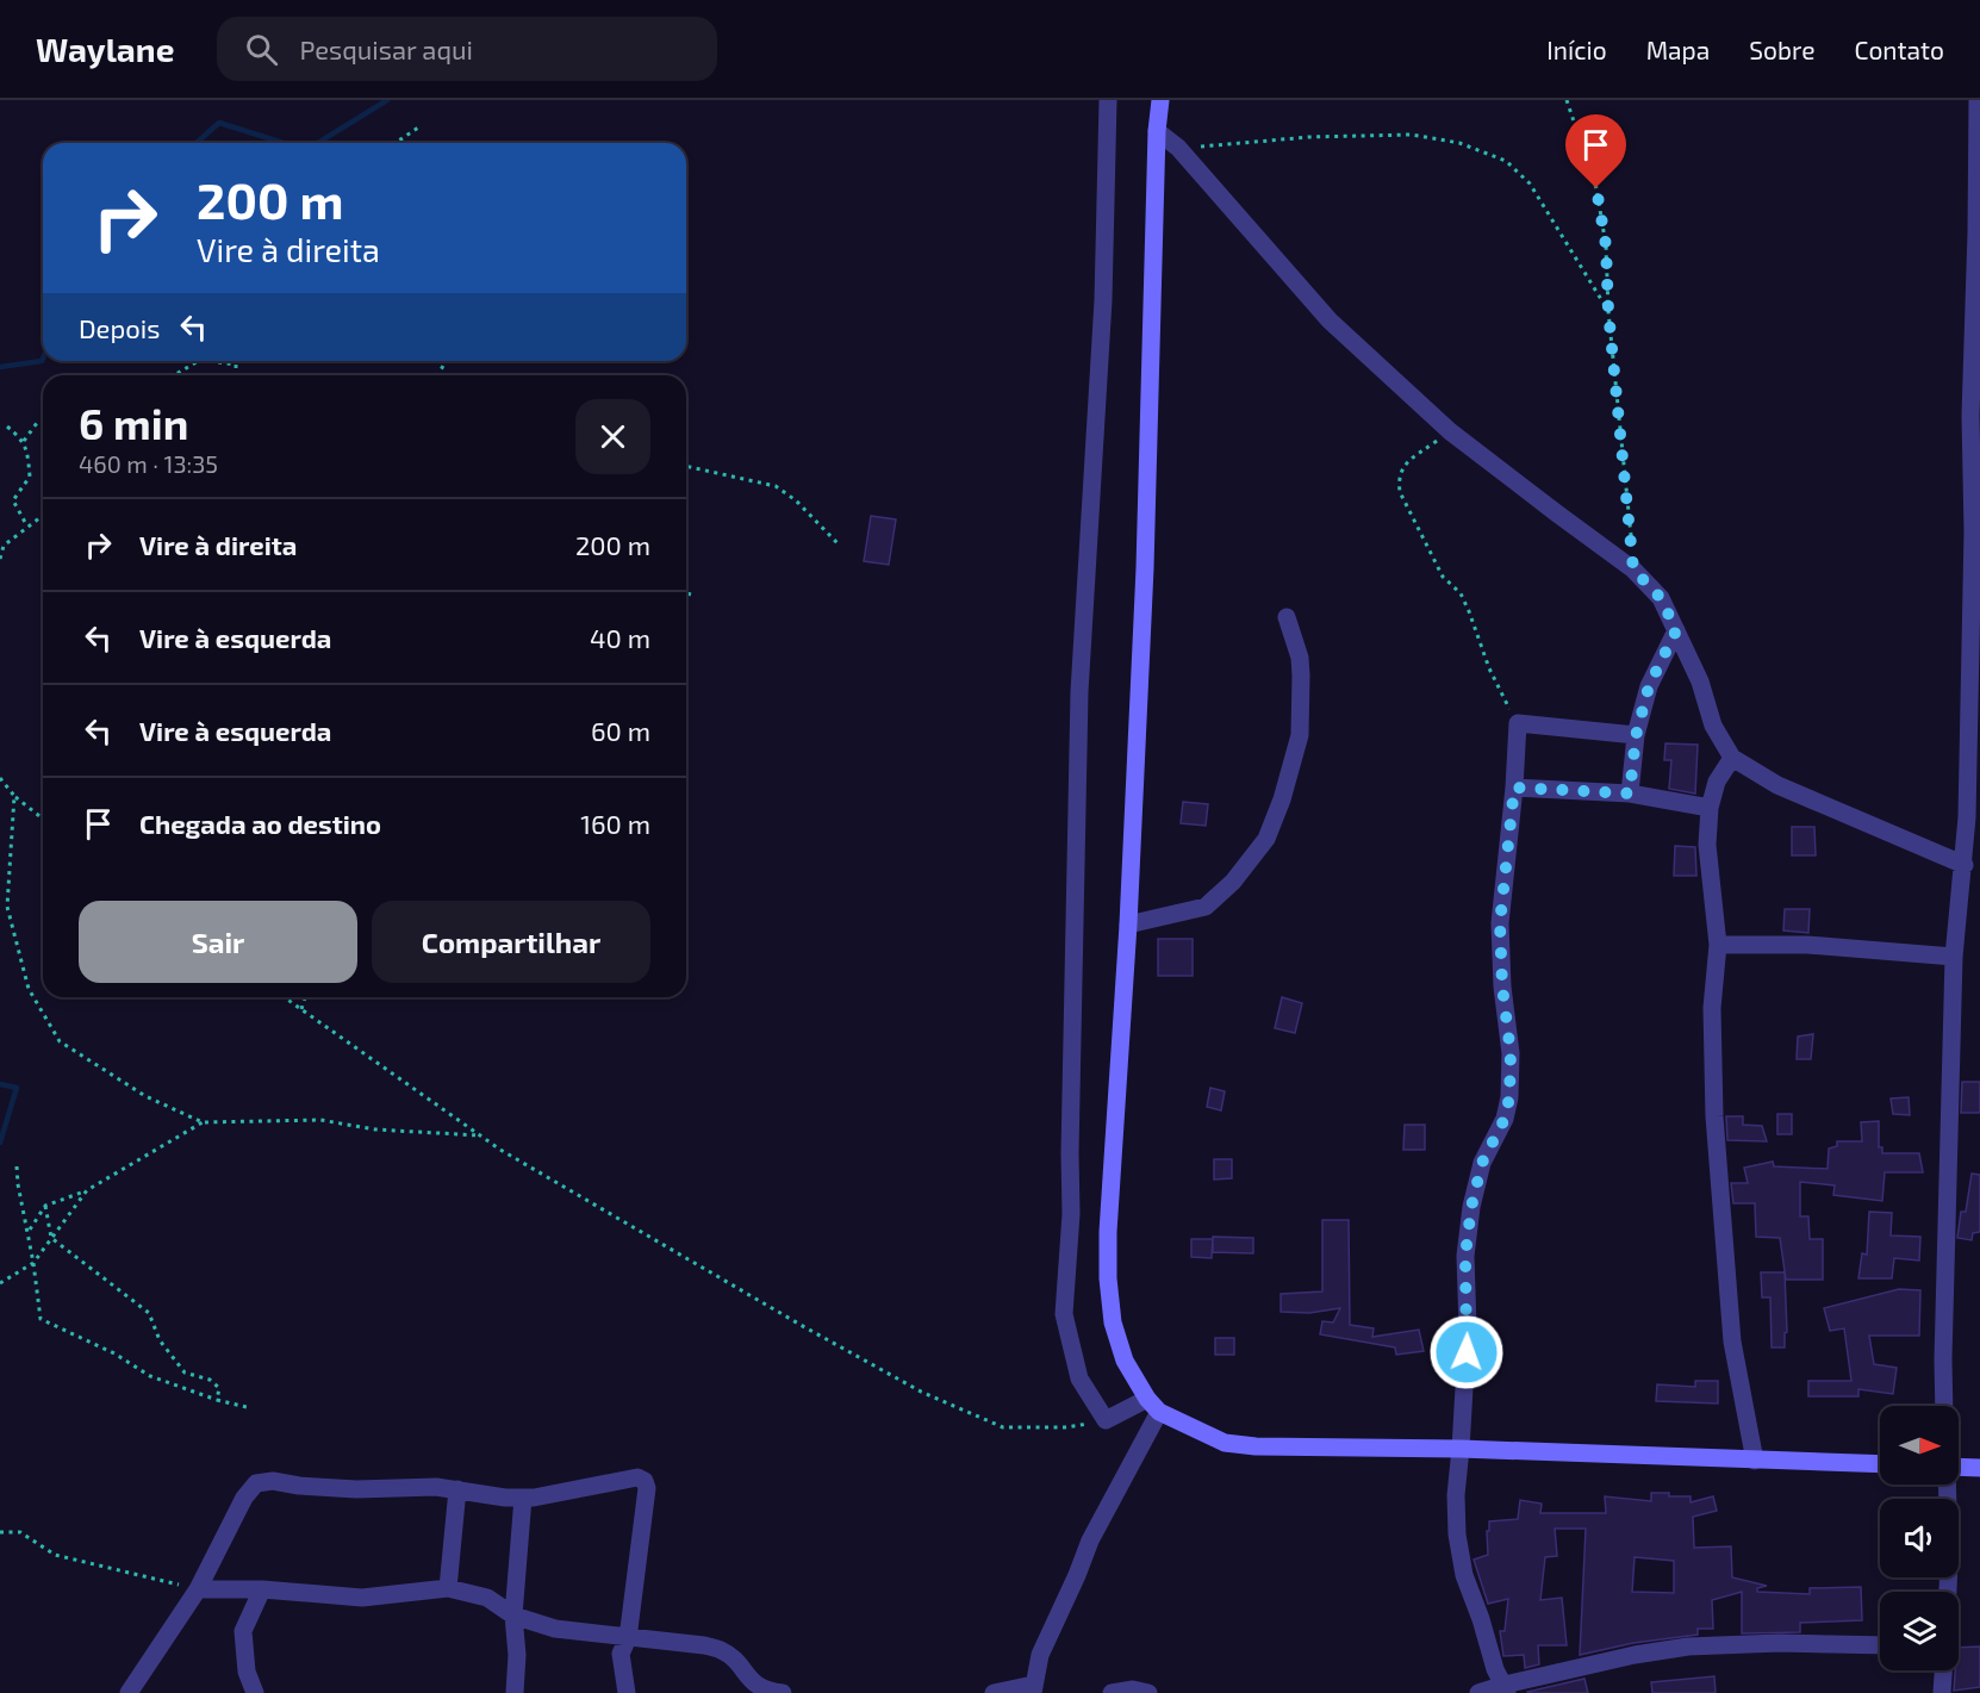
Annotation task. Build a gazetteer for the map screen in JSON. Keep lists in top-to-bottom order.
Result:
{
  "north": "right",
  "page": {
    "header": "Waylane",
    "search": "Pesquisar aqui",
    "nav": [
      "Início",
      "Mapa",
      "Sobre",
      "Contato"
    ],
    "turn": ["200 m", "Vire à direita"],
    "then": "Depois",
    "heading": ["6 min", "460 m · 13:35"],
    "list": [
      {
        "name": "Vire à direita",
        "value": "200 m"
      },
      {
        "name": "Vire à esquerda",
        "value": "40 m"
      },
      {
        "name": "Vire à esquerda",
        "value": "60 m"
      },
      {
        "name": "Chegada ao destino",
        "value": "160 m"
      }
    ],
    "buttons": ["Sair", "Compartilhar"]
  }
}
